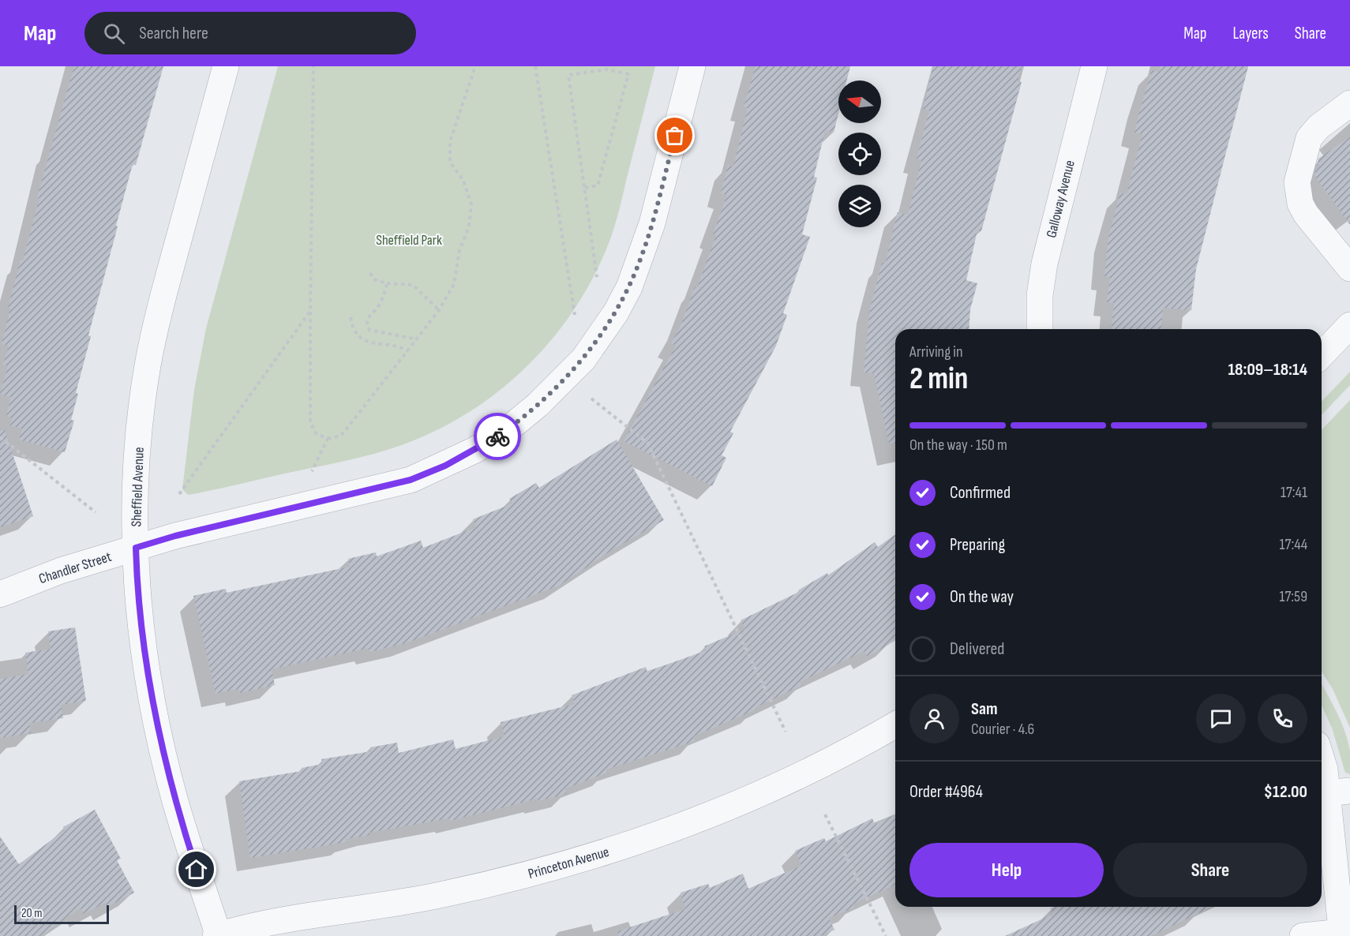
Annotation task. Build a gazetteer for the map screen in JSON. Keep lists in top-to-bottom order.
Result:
{
  "streets": {
    "street": [
      "Galloway Avenue",
      "Sheffield Avenue",
      "Chandler Street",
      "Princeton Avenue"
    ]
  },
  "crossings": [
    ["Sheffield Avenue", "Chandler Street"],
    ["Sheffield Avenue", "Princeton Avenue"]
  ],
  "parks": ["Sheffield Park"],
  "scale_bar": "20 m",
  "north": "left",
  "page": {
    "header": "Map",
    "search": "Search here",
    "nav": ["Map", "Layers", "Share"],
    "heading": ["2 min", "Arriving in", "18:09–18:14"],
    "panel": [
      "Sam",
      "Courier · 4.6",
      "Order #4964",
      "$12.00"
    ],
    "bar": "On the way · 150 m",
    "list": [
      ["Confirmed", "17:41"],
      ["Preparing", "17:44"],
      ["On the way", "17:59"],
      "Delivered"
    ],
    "buttons": ["Help", "Share"],
    "scale": "20 m"
  }
}
